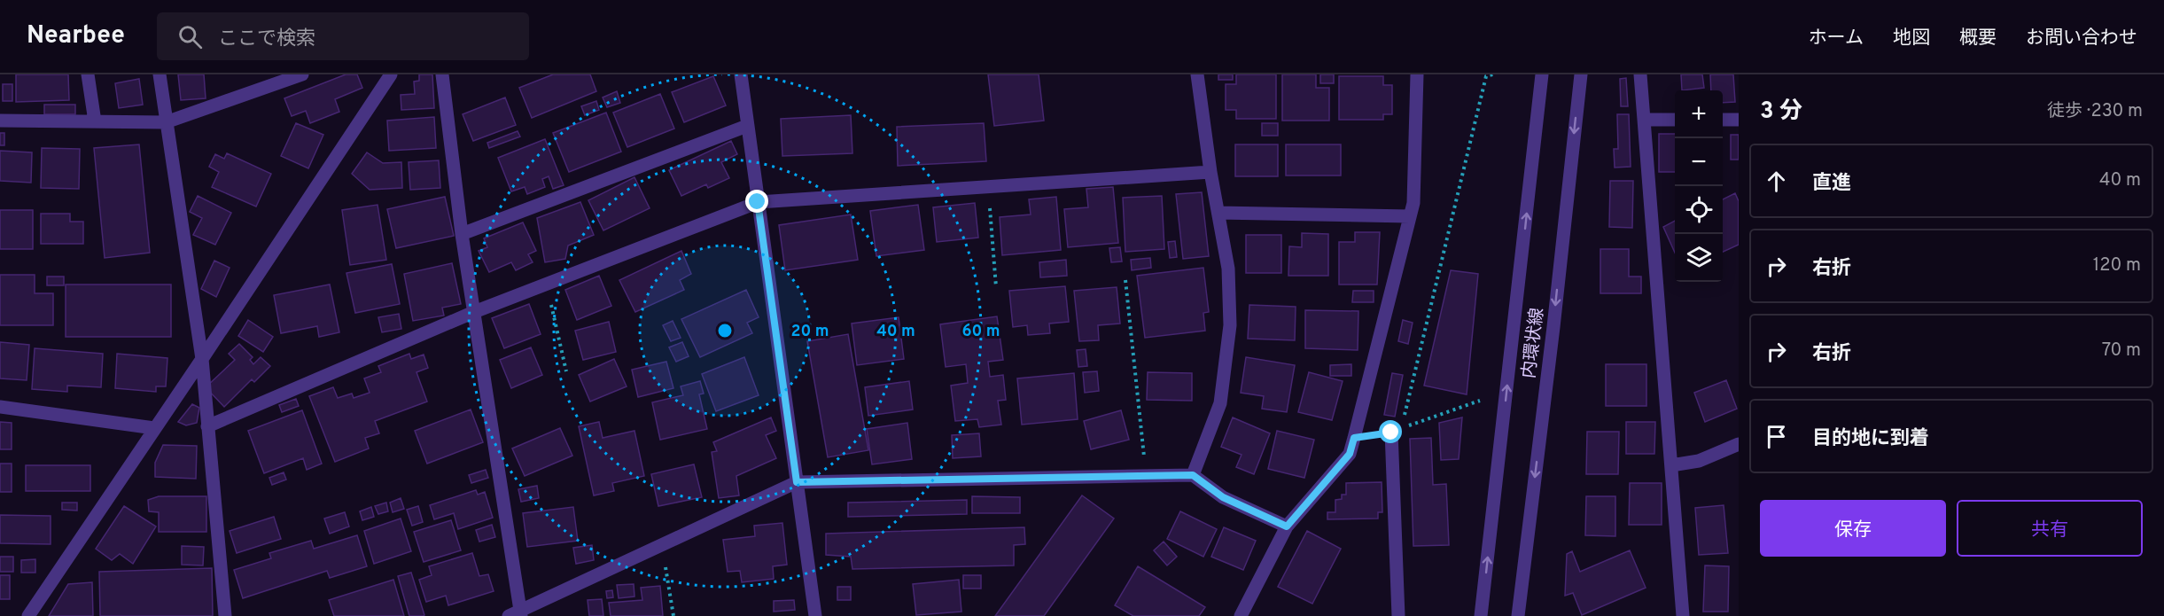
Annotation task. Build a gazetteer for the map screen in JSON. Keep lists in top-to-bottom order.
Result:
{
  "streets": {
    "street": ["内環状線"]
  },
  "page": {
    "header": "Nearbee",
    "search": "ここで検索",
    "nav": [
      "ホーム",
      "地図",
      "概要",
      "お問い合わせ"
    ],
    "heading": ["3 分", "徒歩 · 230 m"],
    "map_buttons": ["+", "−"],
    "list": [
      ["直進", "40 m"],
      ["右折", "120 m"],
      ["右折", "70 m"],
      "目的地に到着"
    ],
    "buttons": ["保存", "共有"]
  },
  "rings": ["20 m", "40 m", "60 m"]
}
